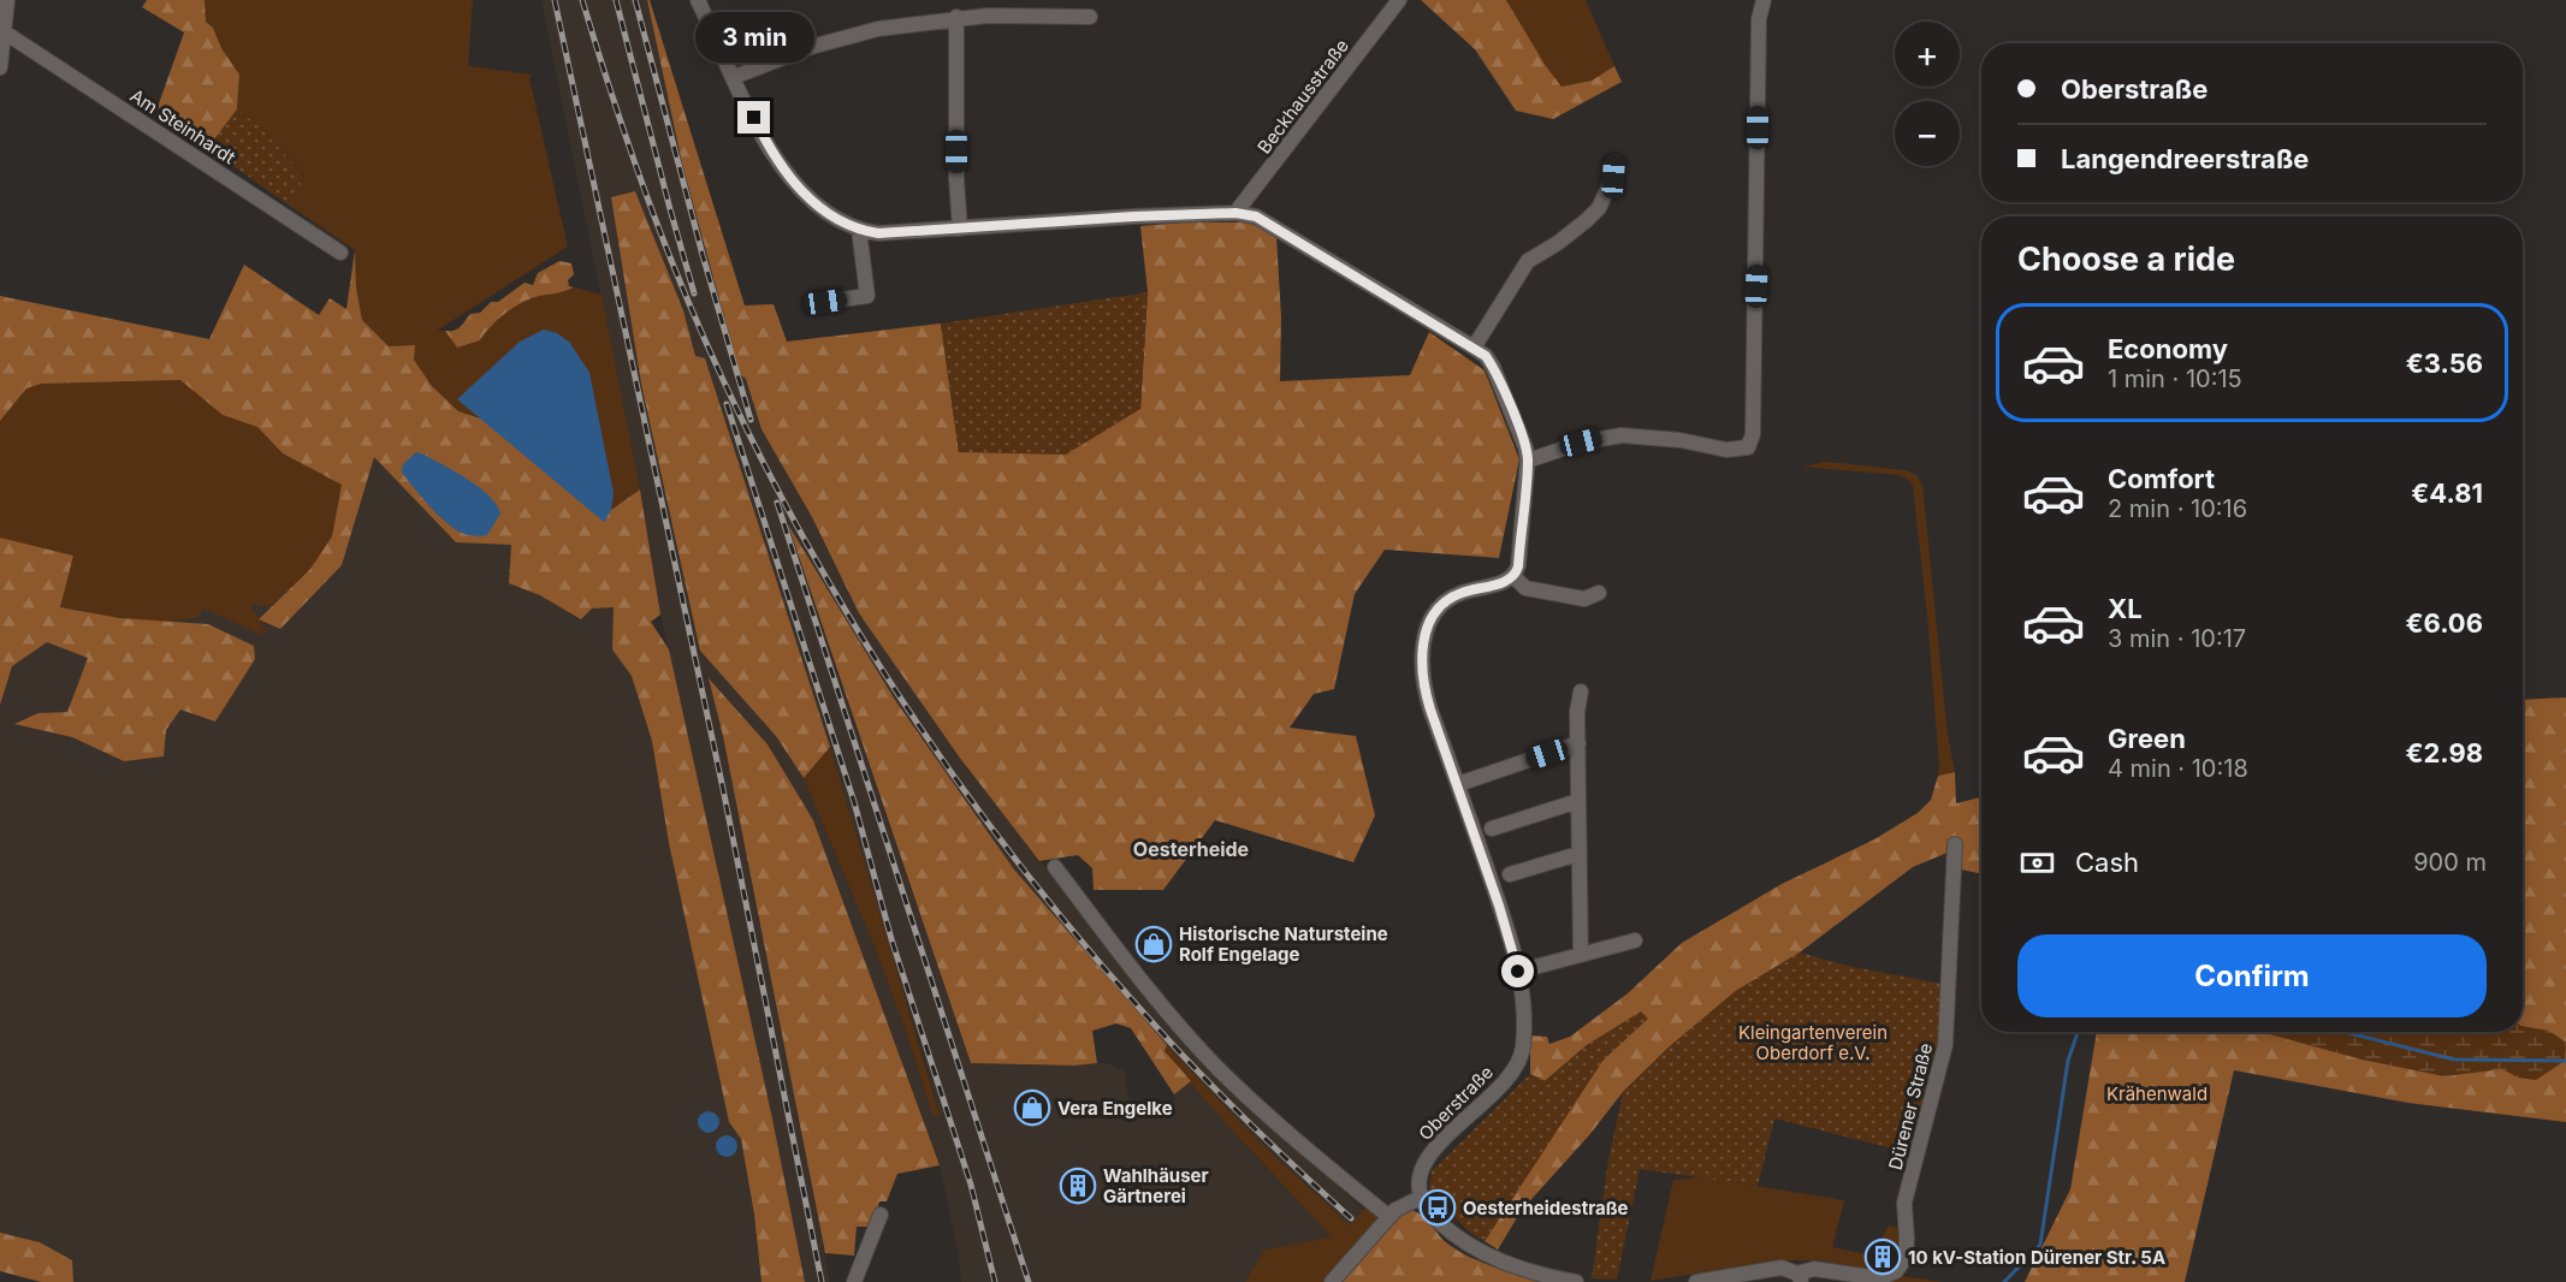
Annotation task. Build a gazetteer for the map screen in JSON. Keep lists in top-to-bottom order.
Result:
{
  "streets": {
    "street": [
      "Beckhausstraße",
      "Am Steinhardt",
      "Oberstraße",
      "Dürener Straße"
    ]
  },
  "districts": ["Oesterheide"],
  "parks": ["Kleingartenverein Oberdorf e.V.", "Krähenwald"],
  "places": {
    "shop": ["Historische Natursteine Rolf Engelage", "Vera Engelke"],
    "building": ["Wahlhäuser Gärtnerei", "10 kV-Station Dürener Str. 5A"],
    "bus stop": ["Oesterheidestraße"]
  },
  "page": {
    "bubble": "3 min",
    "map_buttons": ["+", "−"],
    "banner": ["Oberstraße", "Langendreerstraße"],
    "heading": "Choose a ride",
    "list": [
      {
        "name": "Economy",
        "note": "1 min · 10:15",
        "value": "€3.56"
      },
      {
        "name": "Comfort",
        "note": "2 min · 10:16",
        "value": "€4.81"
      },
      {
        "name": "XL",
        "note": "3 min · 10:17",
        "value": "€6.06"
      },
      {
        "name": "Green",
        "note": "4 min · 10:18",
        "value": "€2.98"
      }
    ],
    "pay": ["Cash", "900 m"],
    "buttons": "Confirm"
  }
}
